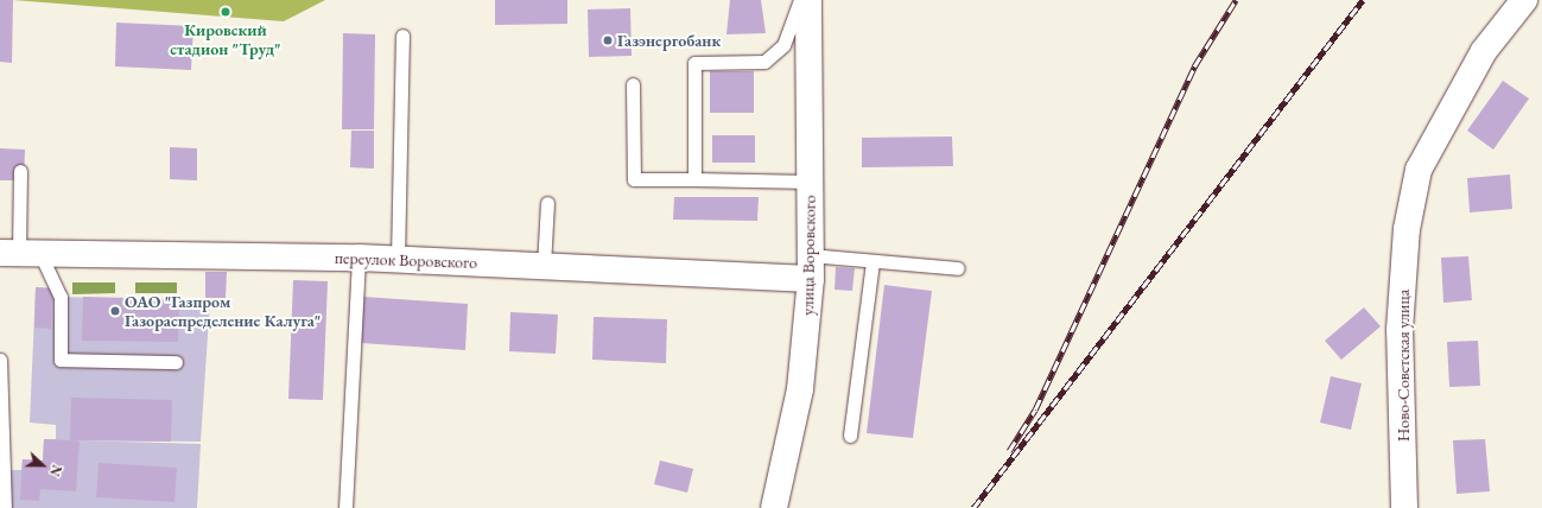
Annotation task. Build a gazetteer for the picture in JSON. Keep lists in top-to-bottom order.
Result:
{
  "streets": {
    "street": ["улица Воровского", "переулок Воровского", "Ново-Советская улица"]
  },
  "crossings": [
    ["улица Воровского", "переулок Воровского"]
  ],
  "places": ["Кировский стадион \"Труд\"", "Газэнергобанк", "ОАО \"Газпром Газораспределение Калуга\""],
  "north": "right"
}
